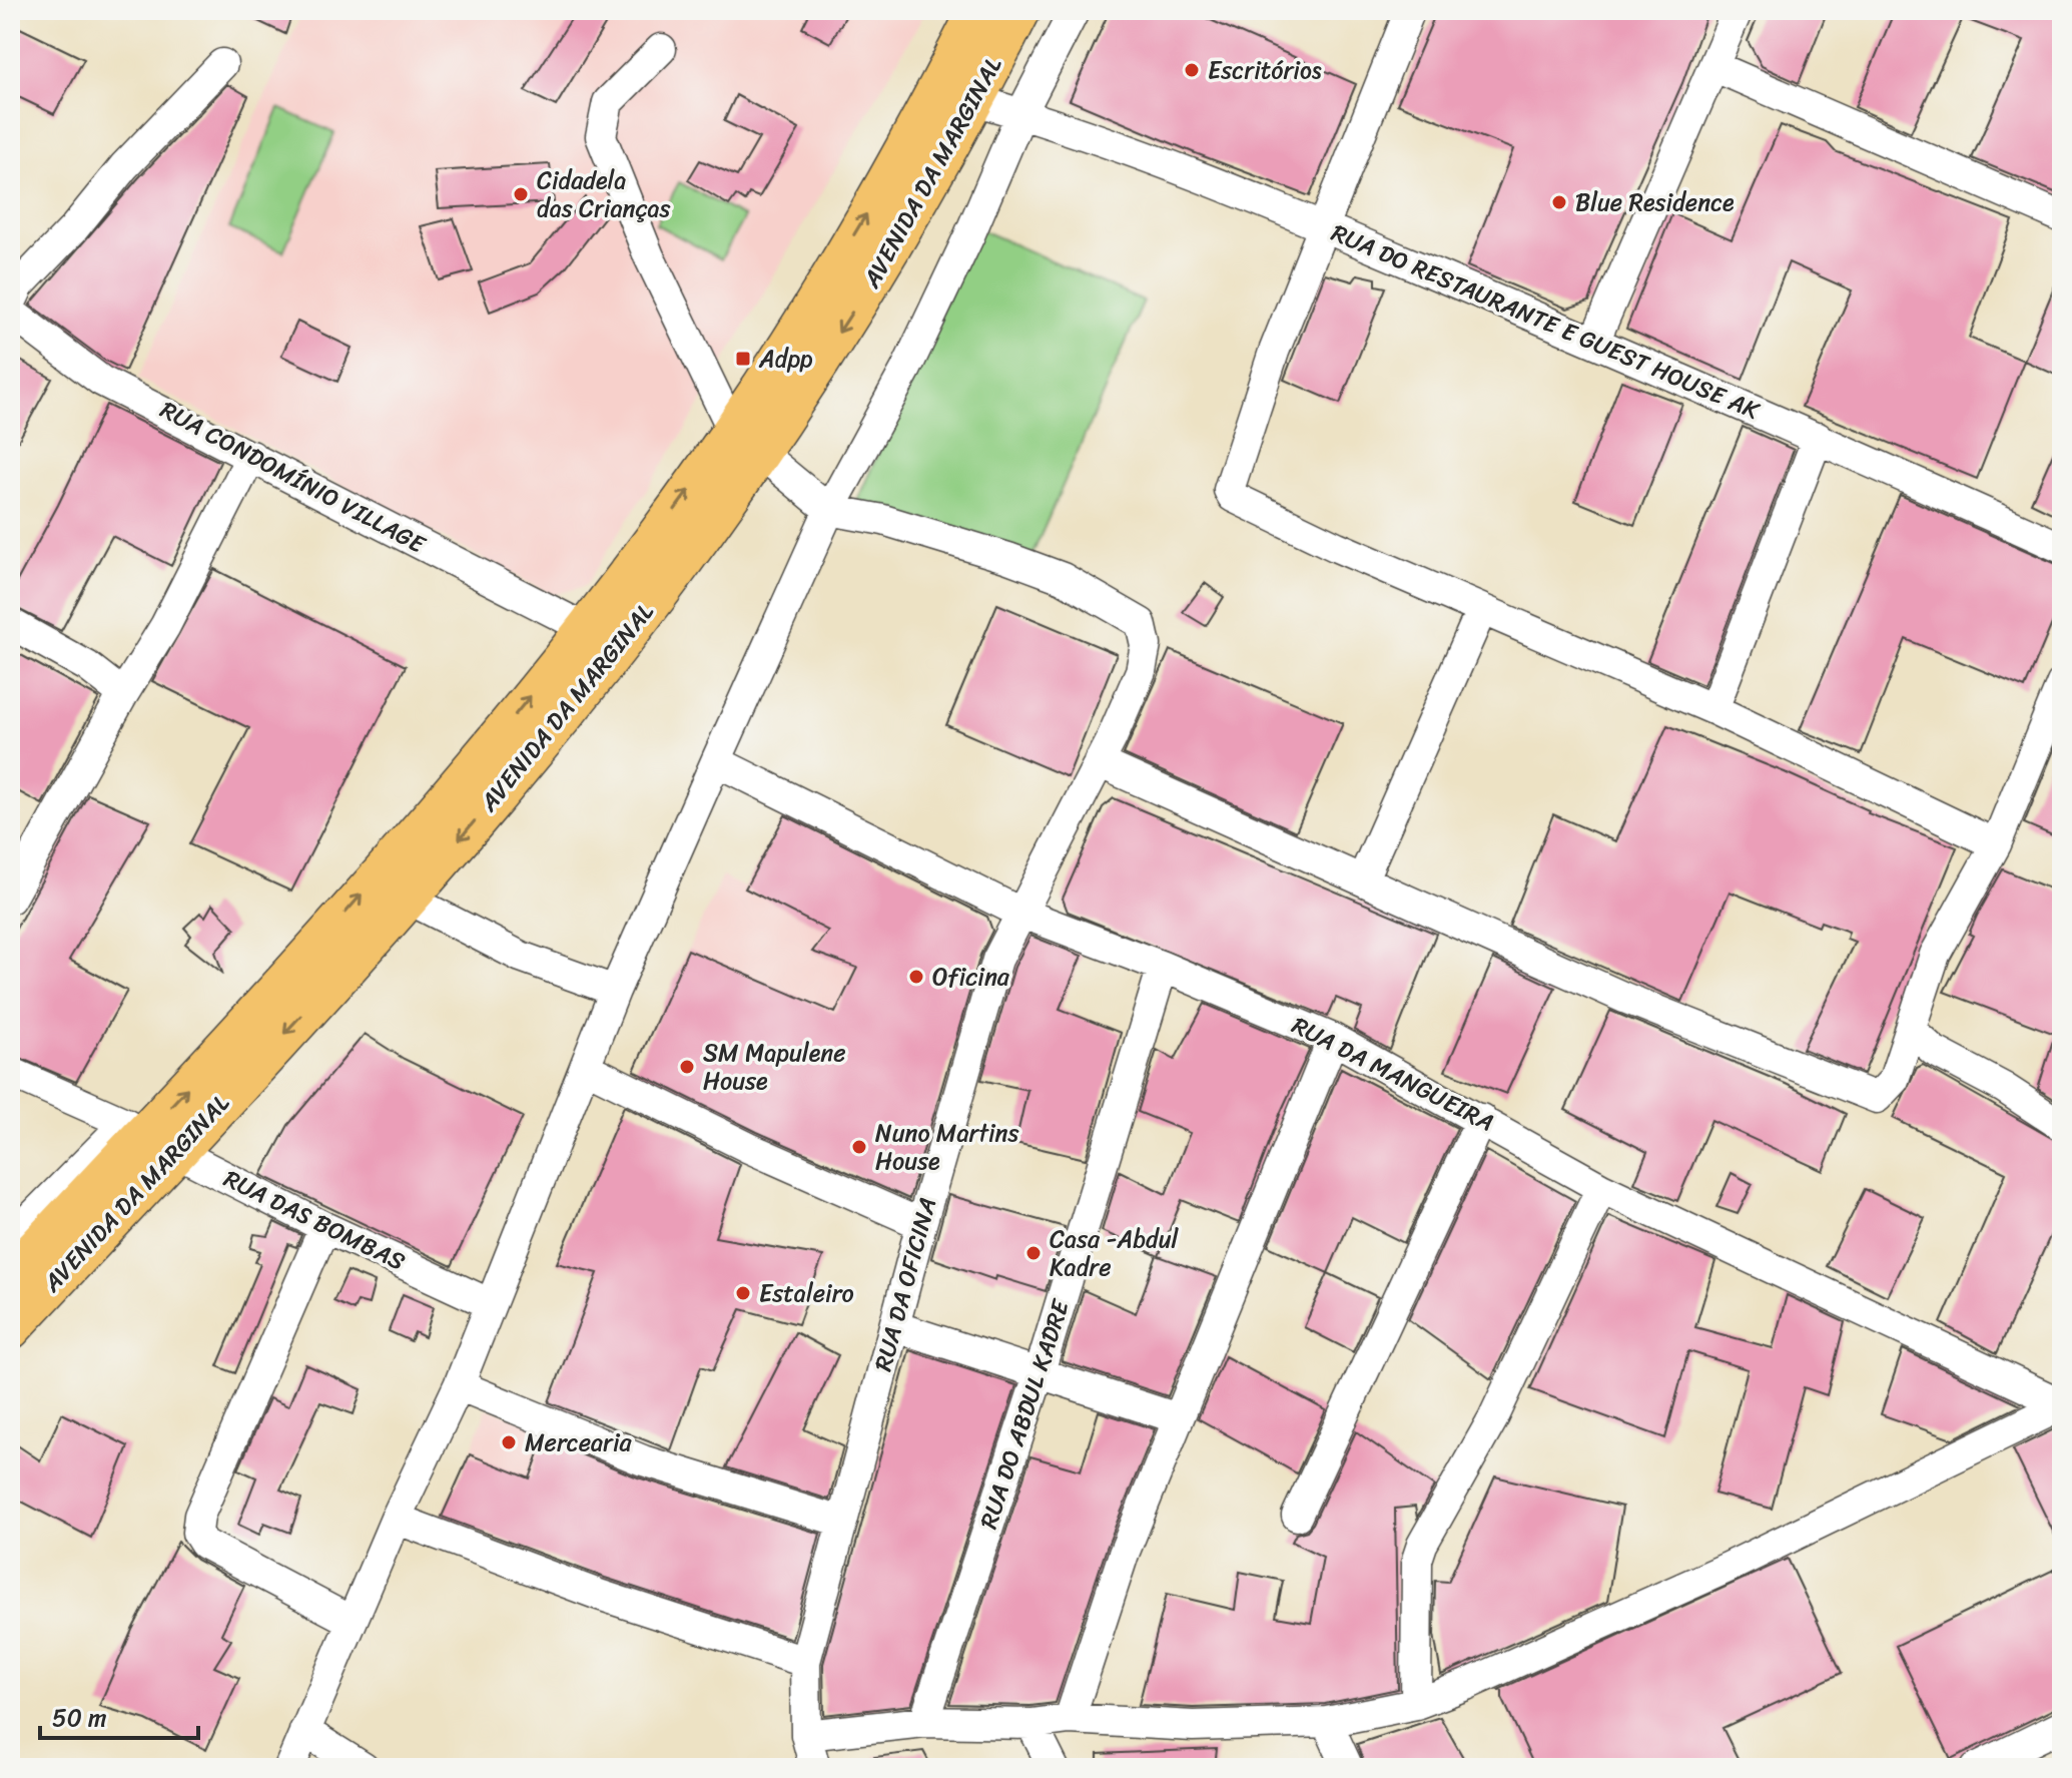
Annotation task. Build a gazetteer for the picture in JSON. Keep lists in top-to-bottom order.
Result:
{
  "streets": {
    "main road": ["AVENIDA DA MARGINAL"],
    "street": [
      "RUA DO RESTAURANTE E GUEST HOUSE AK",
      "RUA CONDOMÍNIO VILLAGE",
      "RUA DA MANGUEIRA",
      "RUA DAS BOMBAS",
      "RUA DA OFICINA",
      "RUA DO ABDUL KADRE"
    ]
  },
  "crossings": [
    ["AVENIDA DA MARGINAL", "RUA DO RESTAURANTE E GUEST HOUSE AK"],
    ["AVENIDA DA MARGINAL", "RUA CONDOMÍNIO VILLAGE"],
    ["AVENIDA DA MARGINAL", "RUA DAS BOMBAS"],
    ["RUA DA MANGUEIRA", "RUA DA OFICINA"],
    ["RUA DA MANGUEIRA", "RUA DO ABDUL KADRE"]
  ],
  "places": {
    "other": [
      "Escritórios",
      "Cidadela das Crianças",
      "Blue Residence",
      "Oficina",
      "SM Mapulene House",
      "Nuno Martins House",
      "Casa -Abdul Kadre",
      "Estaleiro",
      "Mercearia"
    ],
    "transit": ["Adpp"]
  },
  "scale_bar": "50 m"
}
